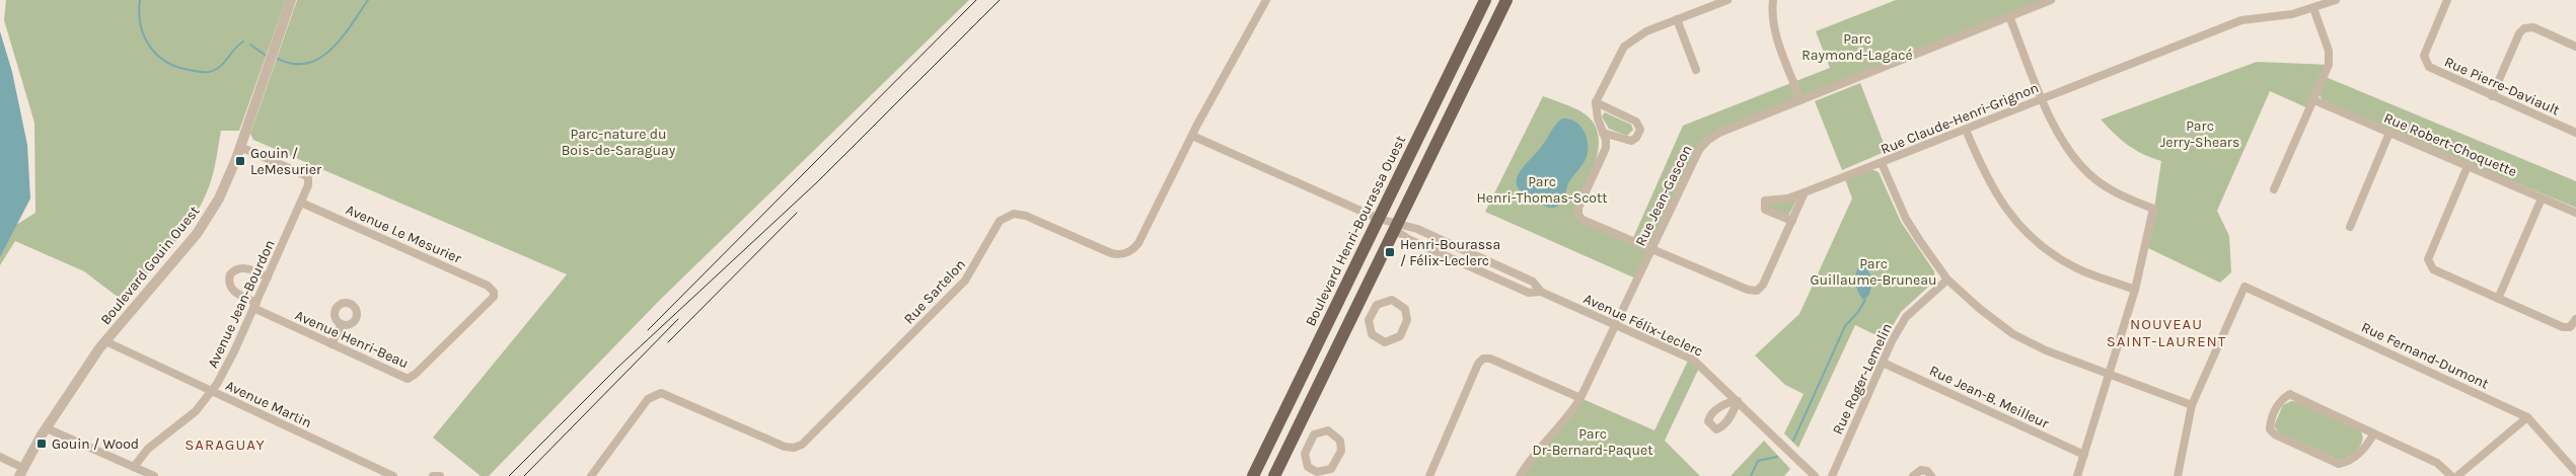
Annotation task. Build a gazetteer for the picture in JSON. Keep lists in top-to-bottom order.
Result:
{
  "streets": {
    "main road": ["Boulevard Henri-Bourassa Ouest"],
    "street": [
      "Rue Pierre-Daviault",
      "Rue Claude-Henri-Grignon",
      "Rue Robert-Choquette",
      "Rue Jean-Gascon",
      "Avenue Le Mesurier",
      "Boulevard Gouin Ouest",
      "Rue Sartelon",
      "Avenue Jean-Bourdon",
      "Avenue Félix-Leclerc",
      "Avenue Henri-Beau",
      "Rue Fernand-Dumont",
      "Rue Roger-Lemelin",
      "Rue Jean-B. Meilleur",
      "Avenue Martin"
    ]
  },
  "crossings": [
    ["Rue Jean-Gascon", "Avenue Félix-Leclerc"],
    ["Boulevard Henri-Bourassa Ouest", "Avenue Félix-Leclerc"],
    ["Avenue Le Mesurier", "Avenue Jean-Bourdon"],
    ["Avenue Le Mesurier", "Avenue Henri-Beau"],
    ["Boulevard Gouin Ouest", "Avenue Jean-Bourdon"],
    ["Boulevard Gouin Ouest", "Avenue Martin"],
    ["Rue Sartelon", "Avenue Félix-Leclerc"],
    ["Avenue Jean-Bourdon", "Avenue Henri-Beau"],
    ["Avenue Jean-Bourdon", "Avenue Martin"],
    ["Rue Roger-Lemelin", "Rue Jean-B. Meilleur"]
  ],
  "districts": ["NOUVEAU SAINT-LAURENT", "SARAGUAY"],
  "parks": [
    "Parc Raymond-Lagacé",
    "Parc Jerry-Shears",
    "Parc-nature du Bois-de-Saraguay",
    "Parc Henri-Thomas-Scott",
    "Parc Guillaume-Bruneau",
    "Parc Dr-Bernard-Paquet"
  ],
  "places": {
    "transit": ["Gouin / LeMesurier", "Henri-Bourassa / Félix-Leclerc", "Gouin / Wood"]
  }
}
